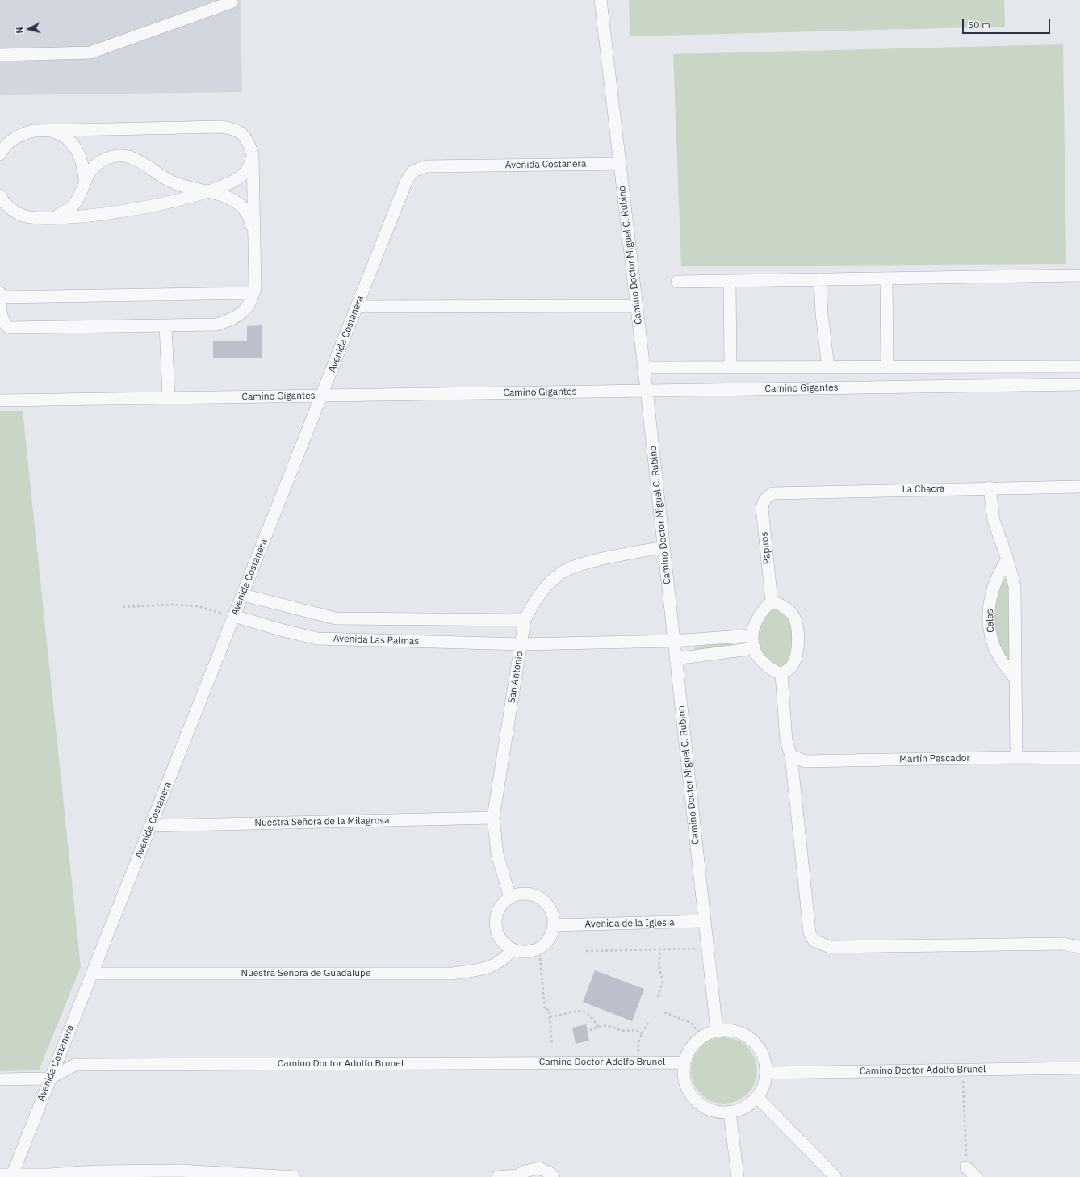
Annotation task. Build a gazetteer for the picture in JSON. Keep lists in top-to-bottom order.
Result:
{
  "streets": {
    "street": [
      "Avenida Costanera",
      "Camino Doctor Miguel C. Rubino",
      "Camino Gigantes",
      "La Chacra",
      "Papiros",
      "Calas",
      "Avenida Las Palmas",
      "San Antonio",
      "Martín Pescador",
      "Nuestra Señora de la Milagrosa",
      "Avenida de la Iglesia",
      "Nuestra Señora de Guadalupe",
      "Camino Doctor Adolfo Brunel"
    ]
  },
  "crossings": [
    ["Avenida Costanera", "Camino Doctor Miguel C. Rubino"],
    ["Avenida Costanera", "Camino Gigantes"],
    ["Avenida Costanera", "Avenida Las Palmas"],
    ["Avenida Costanera", "Nuestra Señora de la Milagrosa"],
    ["Avenida Costanera", "Nuestra Señora de Guadalupe"],
    ["Avenida Costanera", "Camino Doctor Adolfo Brunel"],
    ["Camino Doctor Miguel C. Rubino", "Camino Gigantes"],
    ["Camino Doctor Miguel C. Rubino", "Avenida Las Palmas"],
    ["Camino Doctor Miguel C. Rubino", "San Antonio"],
    ["Camino Doctor Miguel C. Rubino", "Avenida de la Iglesia"],
    ["Camino Doctor Miguel C. Rubino", "Camino Doctor Adolfo Brunel"],
    ["La Chacra", "Papiros"],
    ["Avenida Las Palmas", "San Antonio"],
    ["San Antonio", "Nuestra Señora de la Milagrosa"],
    ["San Antonio", "Avenida de la Iglesia"],
    ["San Antonio", "Nuestra Señora de Guadalupe"],
    ["Avenida de la Iglesia", "Nuestra Señora de Guadalupe"]
  ],
  "scale_bar": "50 m",
  "north": "left"
}
